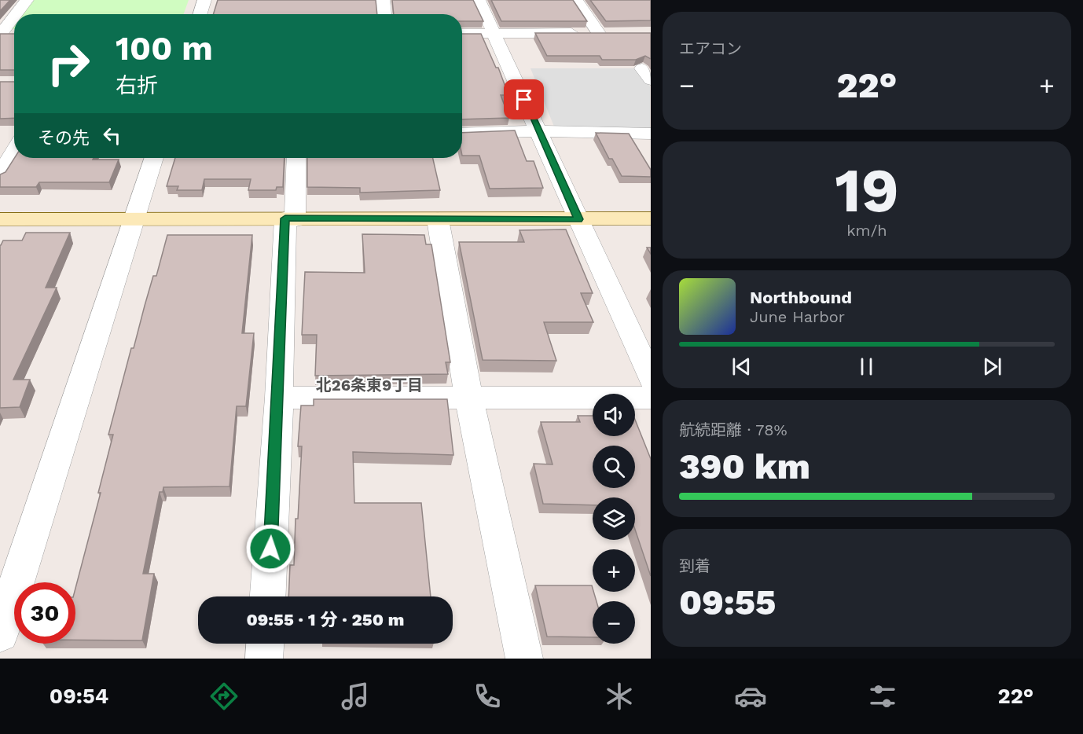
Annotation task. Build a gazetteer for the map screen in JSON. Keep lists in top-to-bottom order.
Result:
{
  "districts": ["北26条東9丁目"],
  "page": {
    "tile": [
      "エアコン",
      ["19", "km/h"],
      ["航続距離 · 78%", "390 km"],
      ["到着", "09:55"]
    ],
    "turn": ["100 m", "右折"],
    "heat": ["−", "22°", "+"],
    "then": "その先",
    "song": ["Northbound", "June Harbor"],
    "map_buttons": ["+", "−"],
    "limit": "30",
    "trip": "09:55 · 1 分 · 250 m",
    "tabs": ["09:54", "22°"]
  }
}
